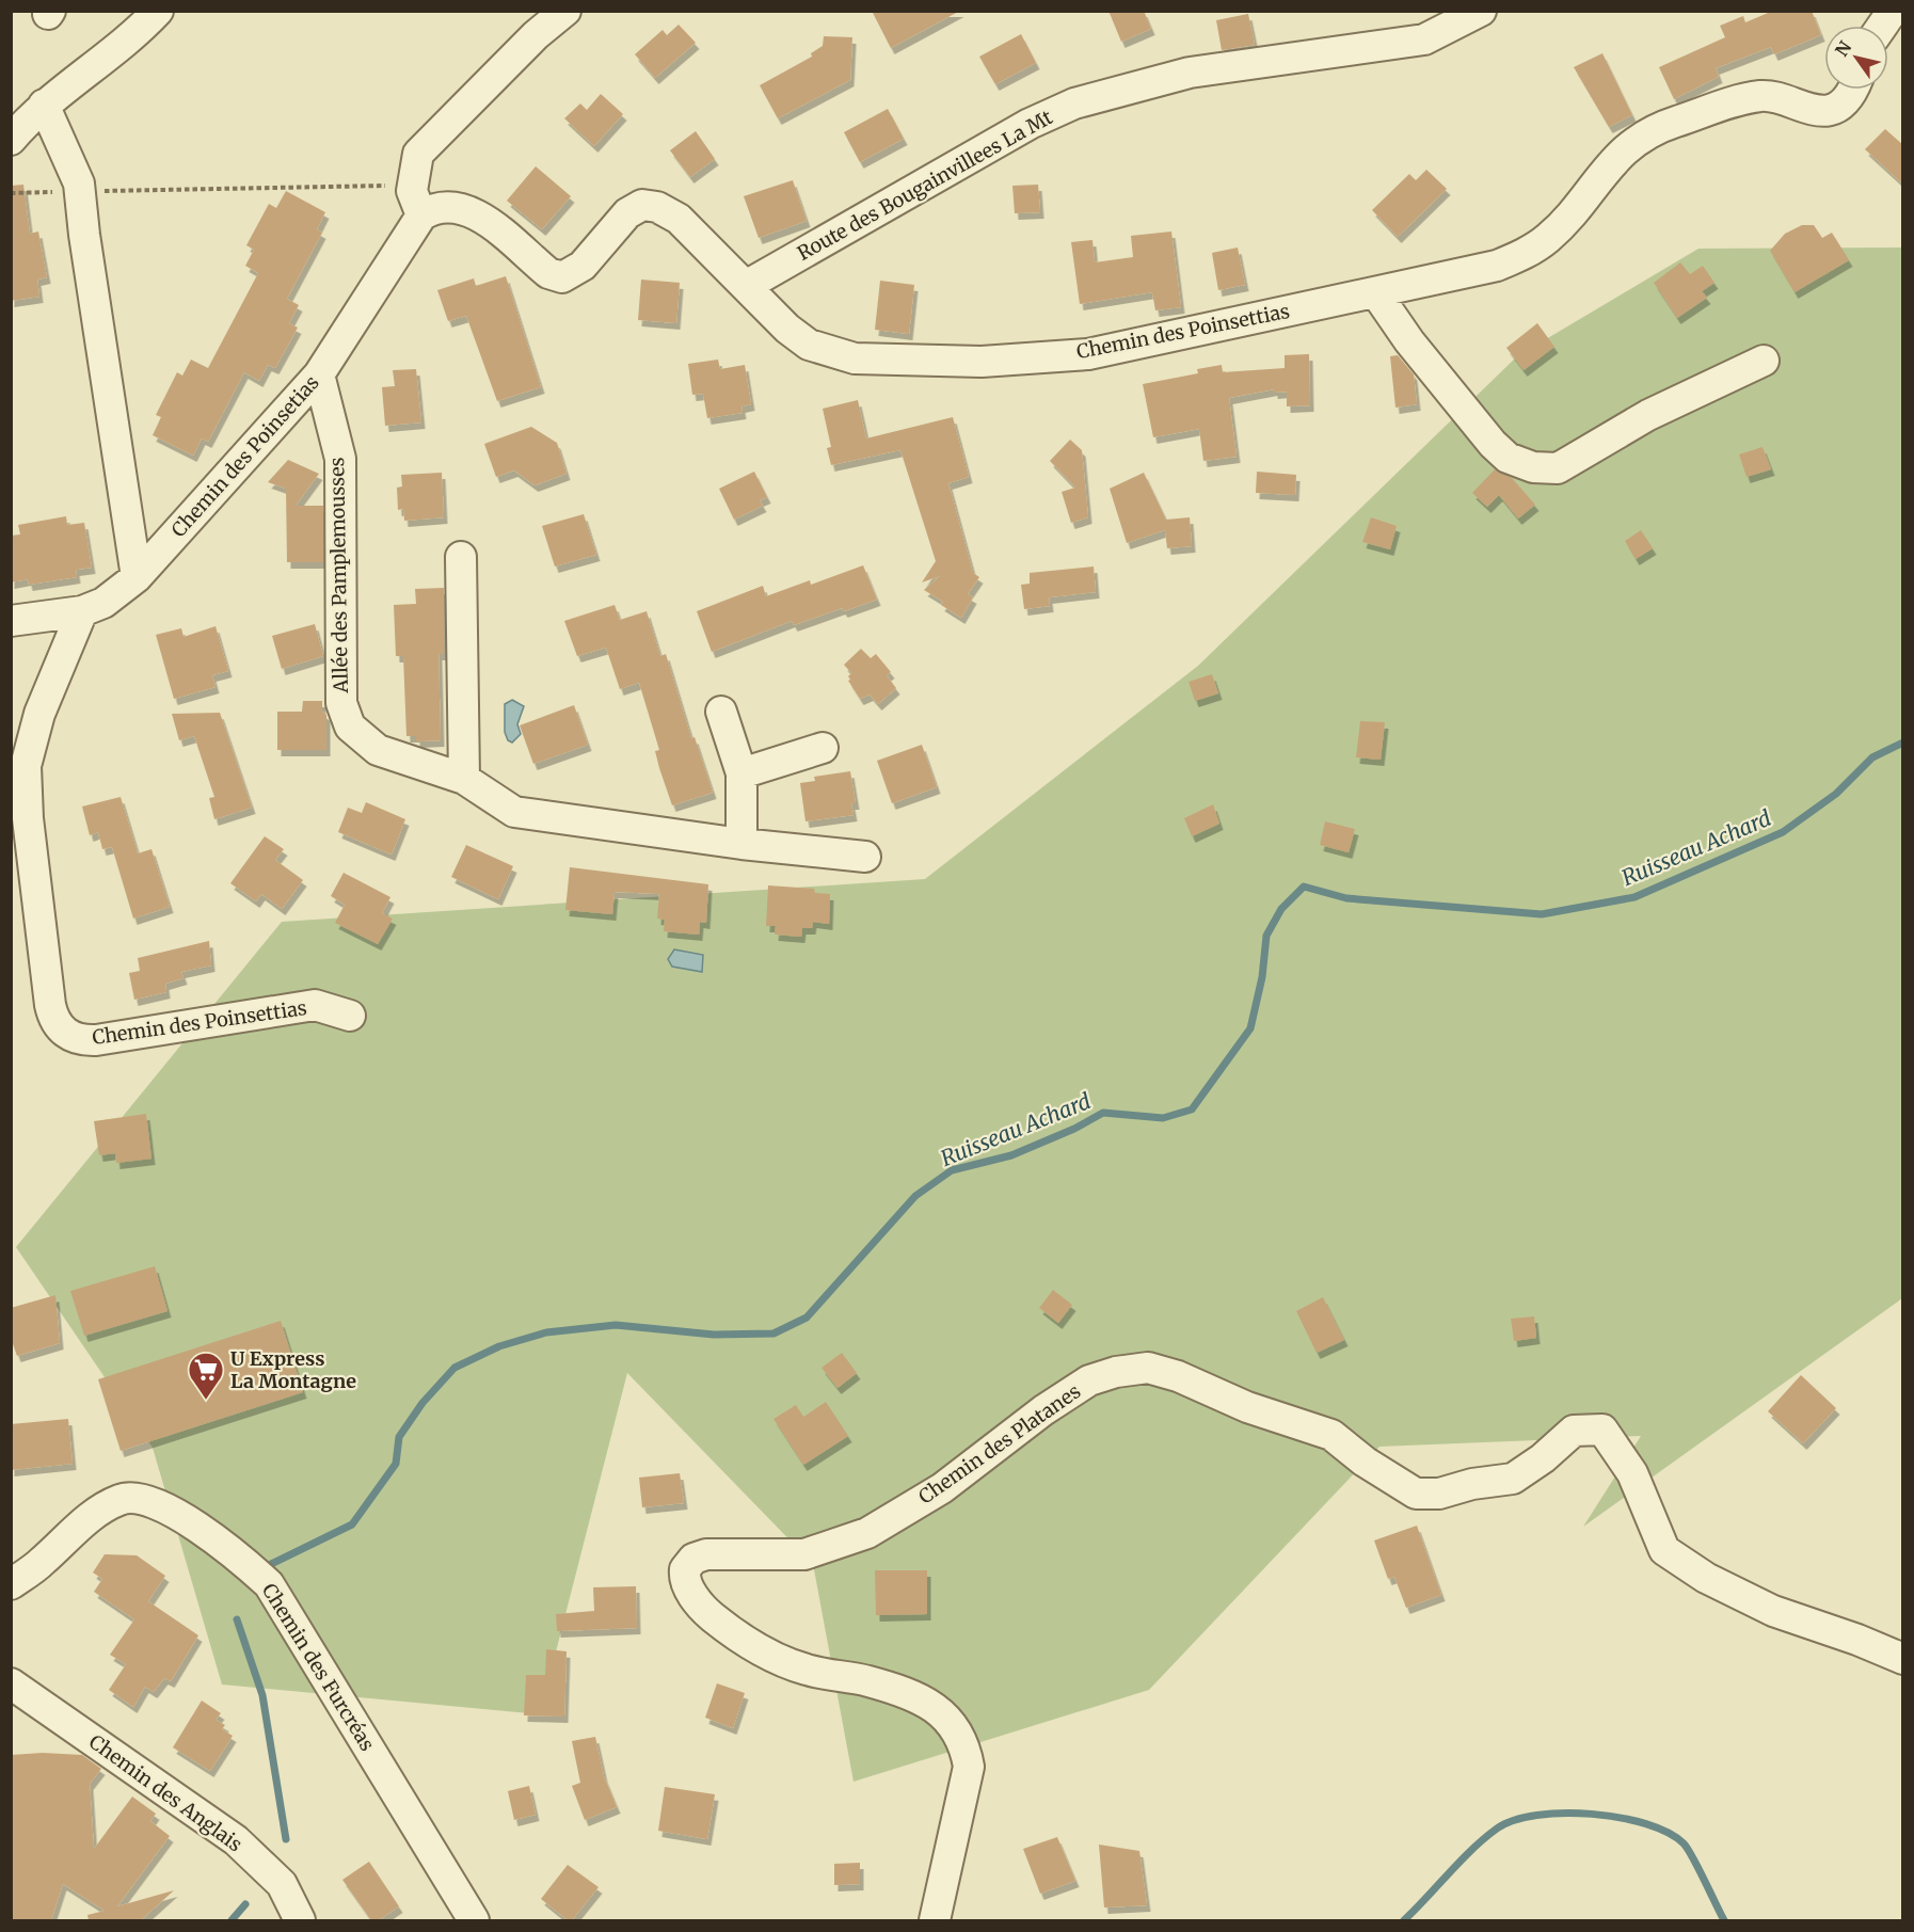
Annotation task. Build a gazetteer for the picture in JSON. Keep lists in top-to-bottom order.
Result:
{
  "streets": {
    "street": [
      "Route des Bougainvillees La Mt",
      "Chemin des Poinsettias",
      "Chemin des Poinsetias",
      "Allée des Pamplemousses",
      "Chemin des Platanes",
      "Chemin des Furcréas",
      "Chemin des Anglais"
    ]
  },
  "crossings": [
    ["Route des Bougainvillees La Mt", "Chemin des Poinsettias"],
    ["Chemin des Poinsettias", "Chemin des Poinsetias"],
    ["Chemin des Poinsetias", "Allée des Pamplemousses"]
  ],
  "water": ["Ruisseau Achard"],
  "places": {
    "supermarket": ["U Express La Montagne"]
  },
  "north": "top left"
}
